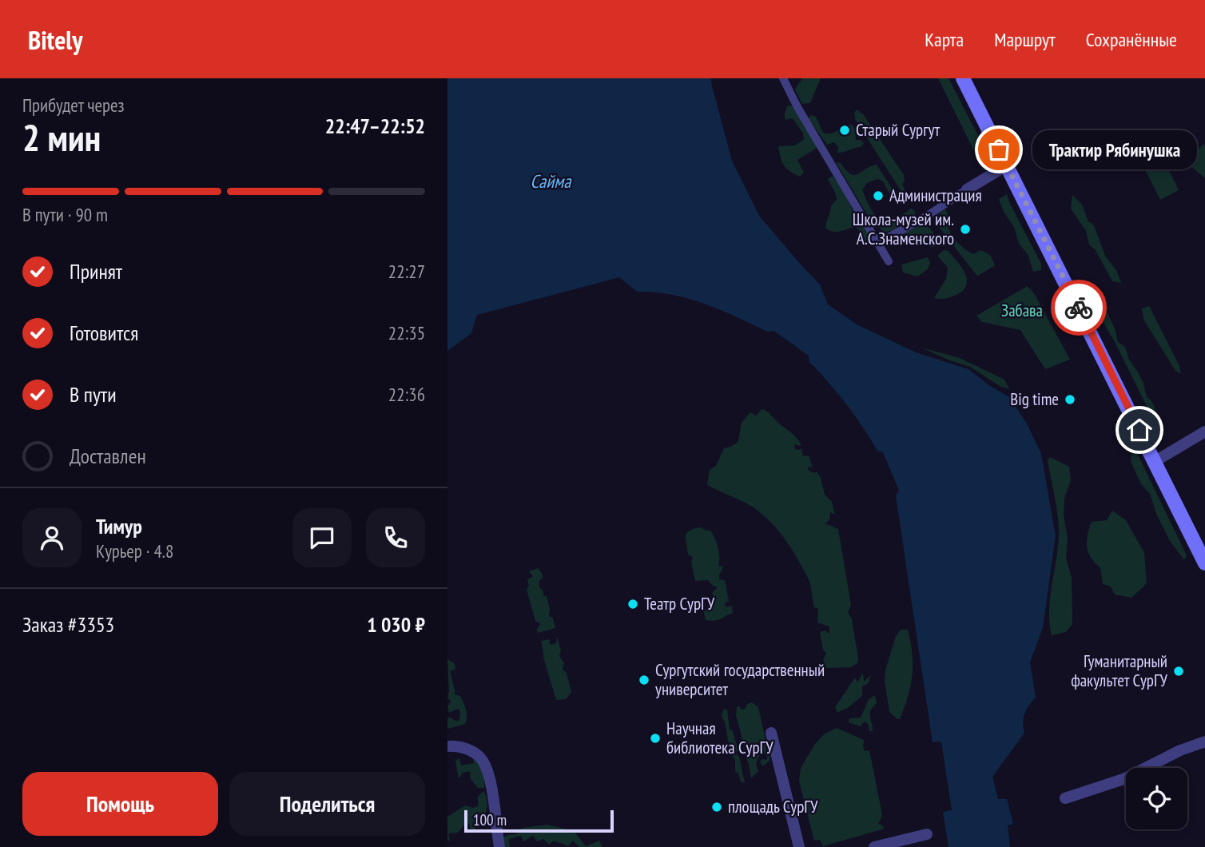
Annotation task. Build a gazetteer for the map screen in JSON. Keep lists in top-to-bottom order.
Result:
{
  "water": ["Сайма"],
  "parks": ["Забава"],
  "places": [
    "Старый Сургут",
    "Трактир Рябинушка",
    "Администрация",
    "Школа-музей им. А.С.Знаменского",
    "Big time",
    "Театр СурГУ",
    "Гуманитарный факультет СурГУ",
    "Сургутский государственный университет",
    "Научная библиотека СурГУ",
    "площадь СурГУ"
  ],
  "scale_bar": "100 m",
  "page": {
    "header": "Bitely",
    "nav": ["Карта", "Маршрут", "Сохранённые"],
    "heading": ["2 мин", "Прибудет через", "22:47–22:52"],
    "panel": [
      "Тимур",
      "Курьер · 4.8",
      "Заказ #3353",
      "1 030 ₽"
    ],
    "bubble": "Трактир Рябинушка",
    "bar": "В пути · 90 m",
    "list": [
      ["Принят", "22:27"],
      ["Готовится", "22:35"],
      ["В пути", "22:36"],
      "Доставлен"
    ],
    "buttons": ["Помощь", "Поделиться"],
    "scale": "100 m"
  }
}
